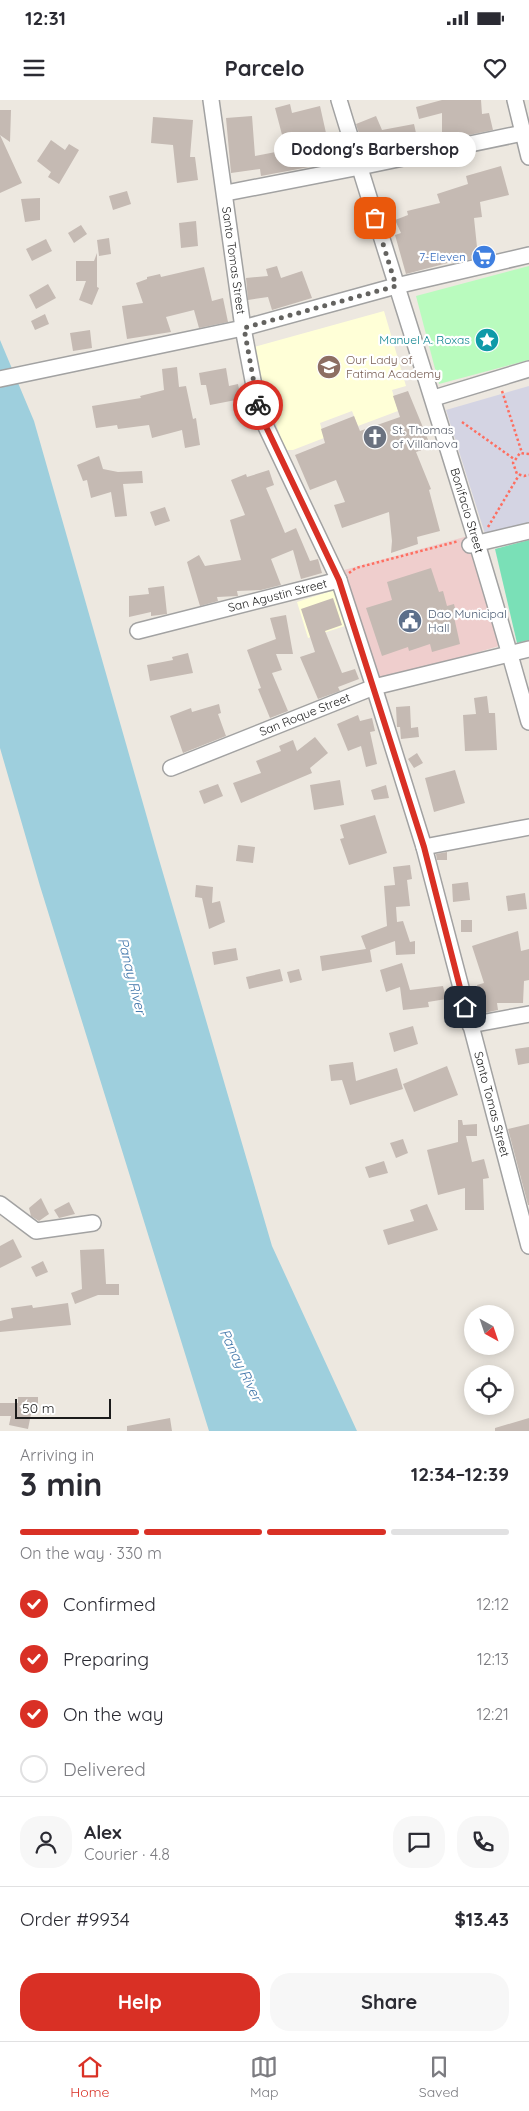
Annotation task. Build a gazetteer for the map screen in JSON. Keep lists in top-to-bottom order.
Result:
{
  "streets": {
    "street": [
      "Santo Tomas Street",
      "Bonifacio Street",
      "San Agustin Street",
      "San Roque Street"
    ]
  },
  "crossings": [
    ["Santo Tomas Street", "San Agustin Street"],
    ["Santo Tomas Street", "San Roque Street"],
    ["Bonifacio Street", "San Agustin Street"],
    ["Bonifacio Street", "San Roque Street"]
  ],
  "water": ["Panay River"],
  "places": {
    "other": ["Dodong's Barbershop"],
    "supermarket": ["7-Eleven"],
    "place": ["Manuel A. Roxas"],
    "school or university": ["Our Lady of Fatima Academy"],
    "church": ["St. Thomas of Villanova"],
    "public building": ["Dao Municipal Hall"]
  },
  "scale_bar": "50 m",
  "north": "bottom right",
  "page": {
    "status": "12:31",
    "header": "Parcelo",
    "bubble": "Dodong's Barbershop",
    "scale": "50 m",
    "heading": ["3 min", "Arriving in", "12:34–12:39"],
    "panel": [
      "Alex",
      "Courier · 4.8",
      "Order #9934",
      "$13.43"
    ],
    "bar": "On the way · 330 m",
    "list": [
      ["Confirmed", "12:12"],
      ["Preparing", "12:13"],
      ["On the way", "12:21"],
      "Delivered"
    ],
    "buttons": ["Help", "Share"],
    "tabs": ["Home", "Map", "Saved"]
  }
}
